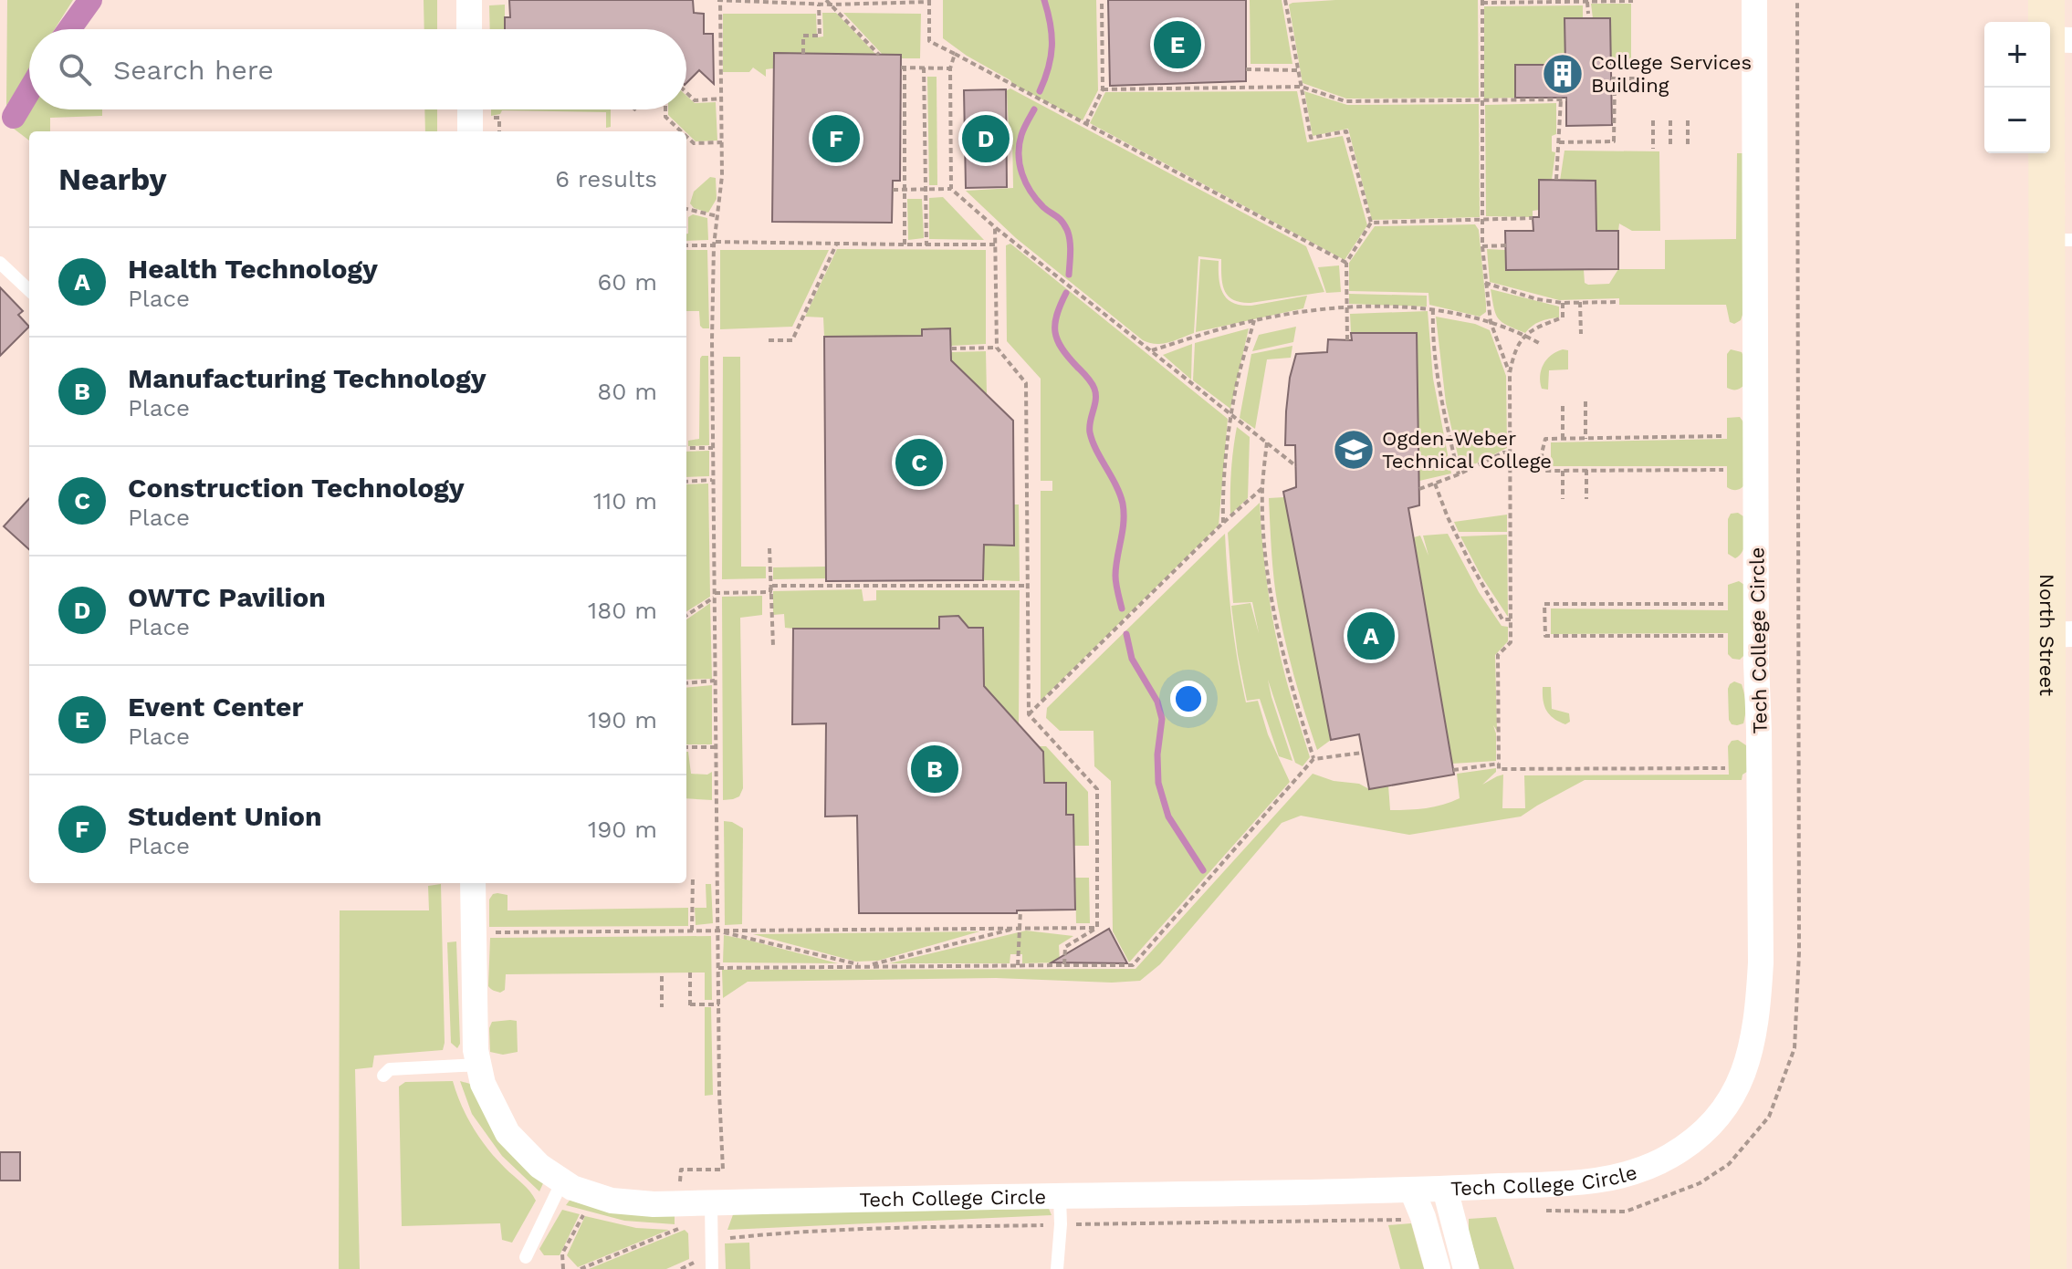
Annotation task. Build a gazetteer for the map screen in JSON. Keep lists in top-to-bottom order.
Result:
{
  "streets": {
    "main road": ["North Street"],
    "street": ["Tech College Circle"]
  },
  "places": {
    "building": ["College Services Building"],
    "school or university": ["Ogden-Weber Technical College"]
  },
  "page": {
    "pins": [
      "E",
      "D",
      "F",
      "C",
      "A",
      "B"
    ],
    "map_buttons": ["+", "−"],
    "search": "Search here",
    "heading": ["Nearby", "6 results"],
    "list": [
      {
        "mark": "A",
        "name": "Health Technology",
        "note": "Place",
        "value": "60 m"
      },
      {
        "mark": "B",
        "name": "Manufacturing Technology",
        "note": "Place",
        "value": "80 m"
      },
      {
        "mark": "C",
        "name": "Construction Technology",
        "note": "Place",
        "value": "110 m"
      },
      {
        "mark": "D",
        "name": "OWTC Pavilion",
        "note": "Place",
        "value": "180 m"
      },
      {
        "mark": "E",
        "name": "Event Center",
        "note": "Place",
        "value": "190 m"
      },
      {
        "mark": "F",
        "name": "Student Union",
        "note": "Place",
        "value": "190 m"
      }
    ]
  }
}
